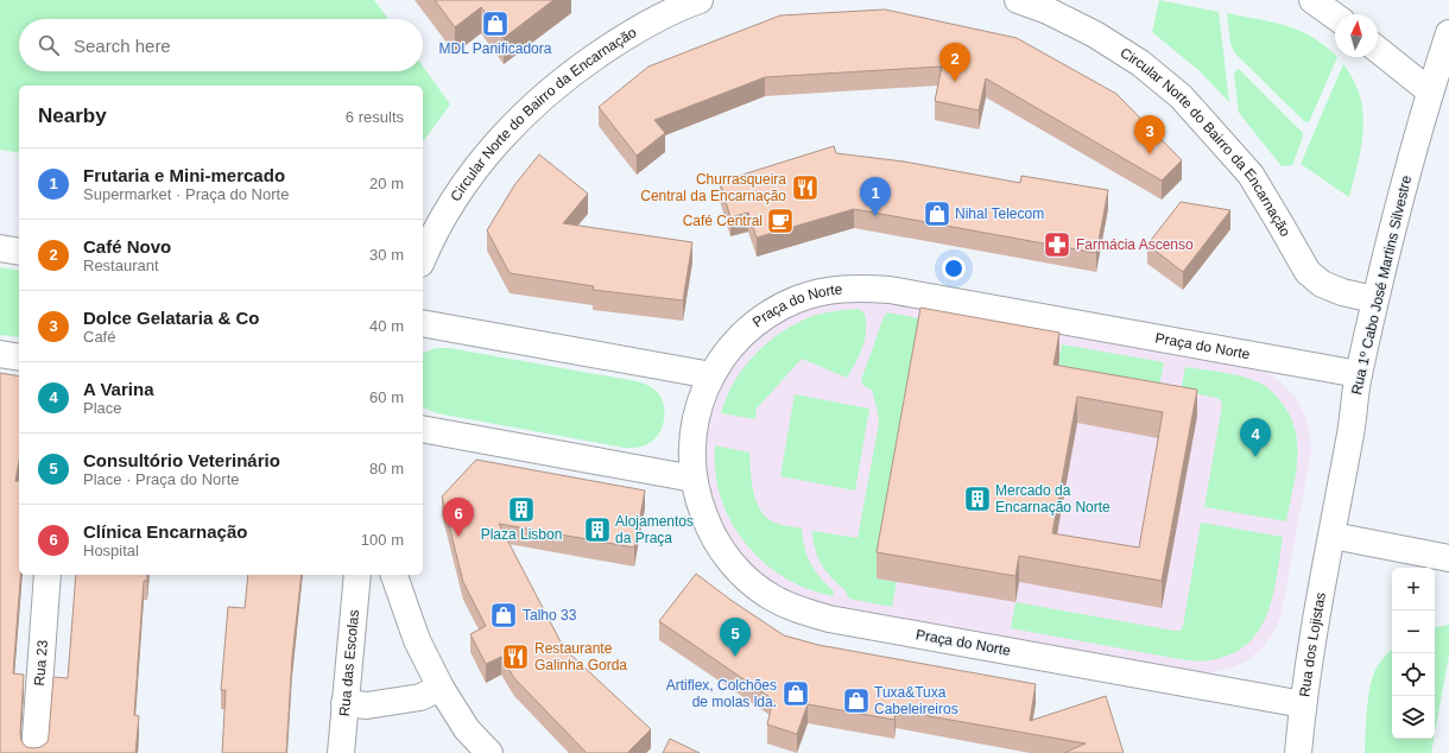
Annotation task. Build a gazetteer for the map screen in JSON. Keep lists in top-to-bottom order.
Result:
{
  "streets": {
    "street": [
      "Circular Norte do Bairro da Encarnação",
      "Rua 1º Cabo José Martins Silvestre",
      "Praça do Norte",
      "Rua dos Lojistas",
      "Rua 23",
      "Rua das Escolas"
    ]
  },
  "crossings": [
    ["Circular Norte do Bairro da Encarnação", "Rua 1º Cabo José Martins Silvestre"],
    ["Rua 1º Cabo José Martins Silvestre", "Praça do Norte"],
    ["Rua 1º Cabo José Martins Silvestre", "Rua dos Lojistas"],
    ["Praça do Norte", "Rua dos Lojistas"]
  ],
  "places": {
    "shop": [
      "MDL Panificadora",
      "Nihal Telecom",
      "Talho 33",
      "Artiflex, Colchões de molas lda.",
      "Tuxa&Tuxa Cabeleireiros"
    ],
    "restaurant": ["Churrasqueira Central da Encarnação", "Restaurante Galinha Gorda"],
    "cafe": ["Café Central"],
    "pharmacy": ["Farmácia Ascenso"],
    "building": ["Mercado da Encarnação Norte", "Plaza Lisbon", "Alojamentos da Praça"]
  },
  "north": "top",
  "page": {
    "search": "Search here",
    "pins": [
      "2",
      "3",
      "1",
      "4",
      "6",
      "5"
    ],
    "heading": ["Nearby", "6 results"],
    "list": [
      {
        "mark": "1",
        "name": "Frutaria e Mini-mercado",
        "note": "Supermarket · Praça do Norte",
        "value": "20 m"
      },
      {
        "mark": "2",
        "name": "Café Novo",
        "note": "Restaurant",
        "value": "30 m"
      },
      {
        "mark": "3",
        "name": "Dolce Gelataria & Co",
        "note": "Café",
        "value": "40 m"
      },
      {
        "mark": "4",
        "name": "A Varina",
        "note": "Place",
        "value": "60 m"
      },
      {
        "mark": "5",
        "name": "Consultório Veterinário",
        "note": "Place · Praça do Norte",
        "value": "80 m"
      },
      {
        "mark": "6",
        "name": "Clínica Encarnação",
        "note": "Hospital",
        "value": "100 m"
      }
    ],
    "map_buttons": ["+", "−"]
  }
}
